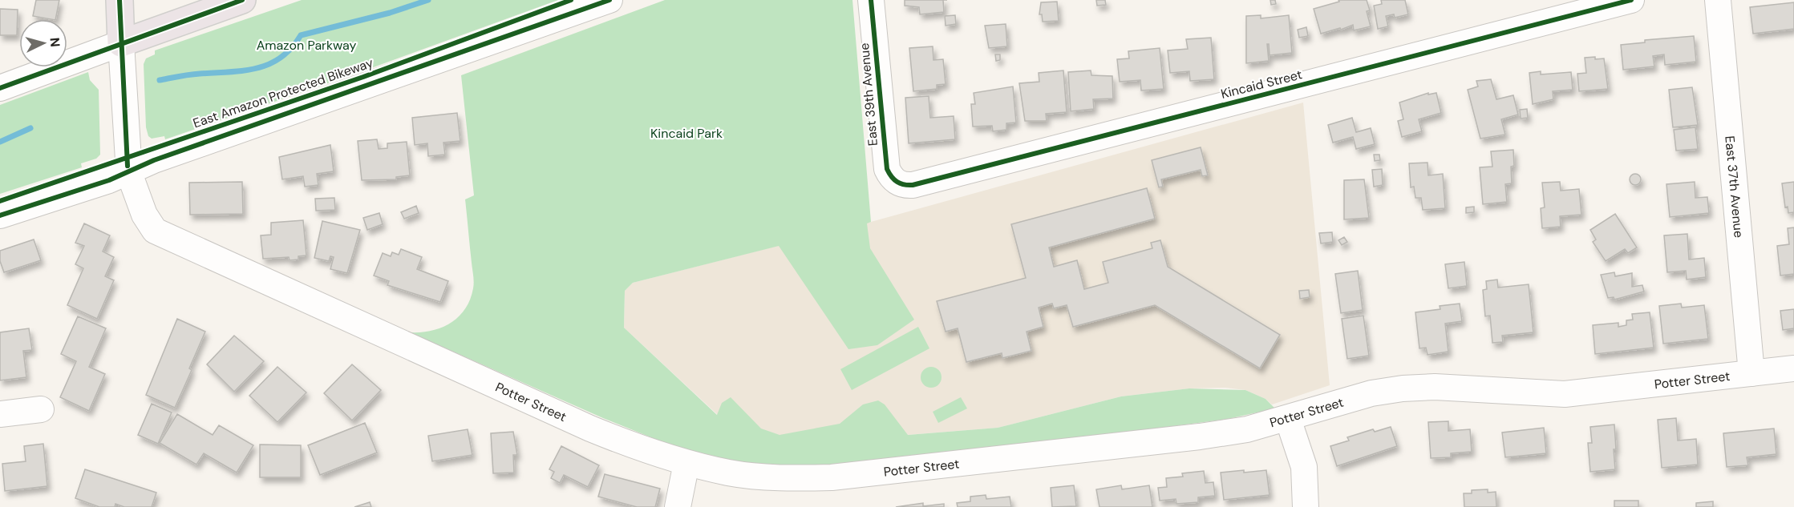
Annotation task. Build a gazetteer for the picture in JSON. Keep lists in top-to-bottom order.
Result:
{
  "streets": {
    "street": [
      "Kincaid Street",
      "East 39th Avenue",
      "East 37th Avenue",
      "Potter Street"
    ],
    "cycle path": ["East Amazon Protected Bikeway"]
  },
  "crossings": [
    ["Kincaid Street", "East 39th Avenue"],
    ["East 37th Avenue", "Potter Street"]
  ],
  "parks": ["Amazon Parkway", "Kincaid Park"],
  "north": "right"
}
